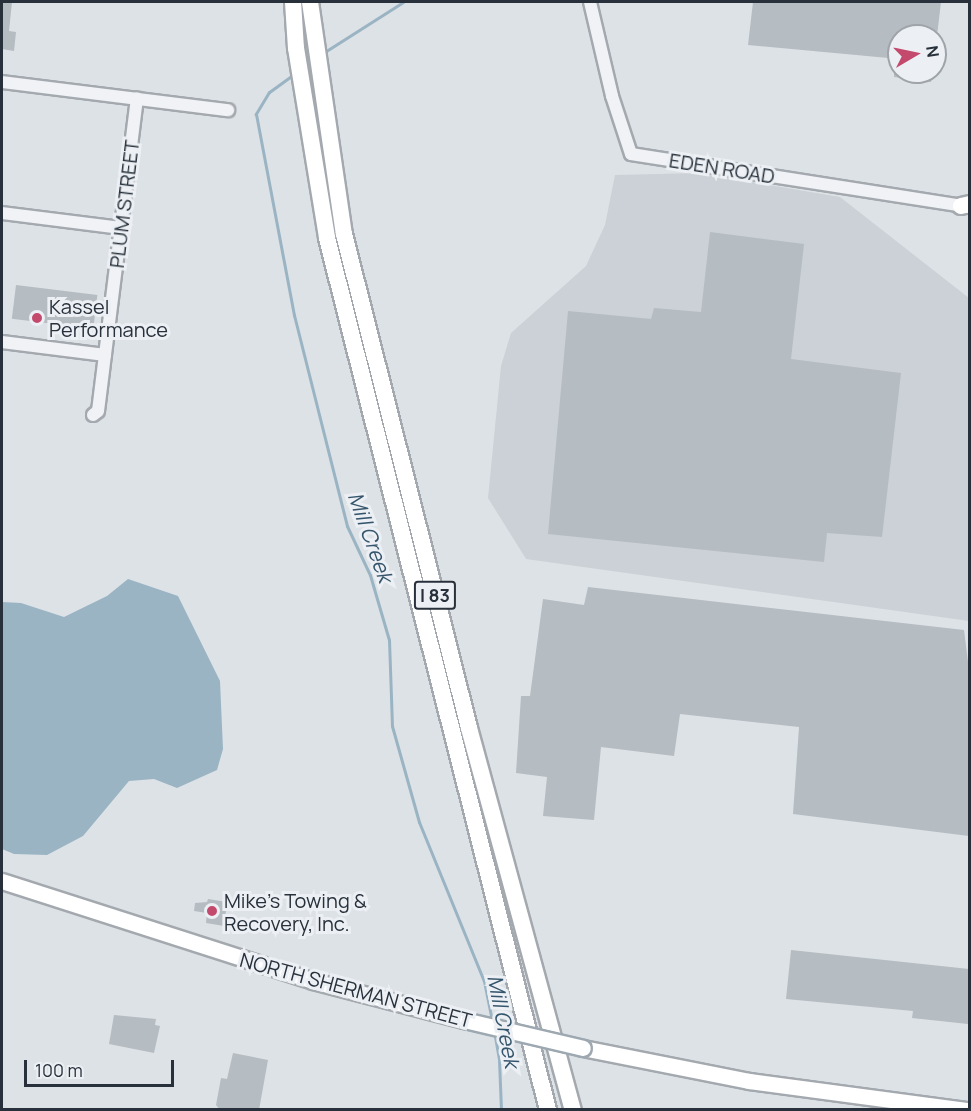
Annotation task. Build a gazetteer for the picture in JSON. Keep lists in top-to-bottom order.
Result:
{
  "streets": {
    "highway": ["I 83"],
    "main road": ["NORTH SHERMAN STREET"],
    "street": ["EDEN ROAD", "PLUM STREET"]
  },
  "water": ["Mill Creek"],
  "places": ["Kassel Performance", "Mike's Towing & Recovery, Inc."],
  "scale_bar": "100 m",
  "north": "right"
}
